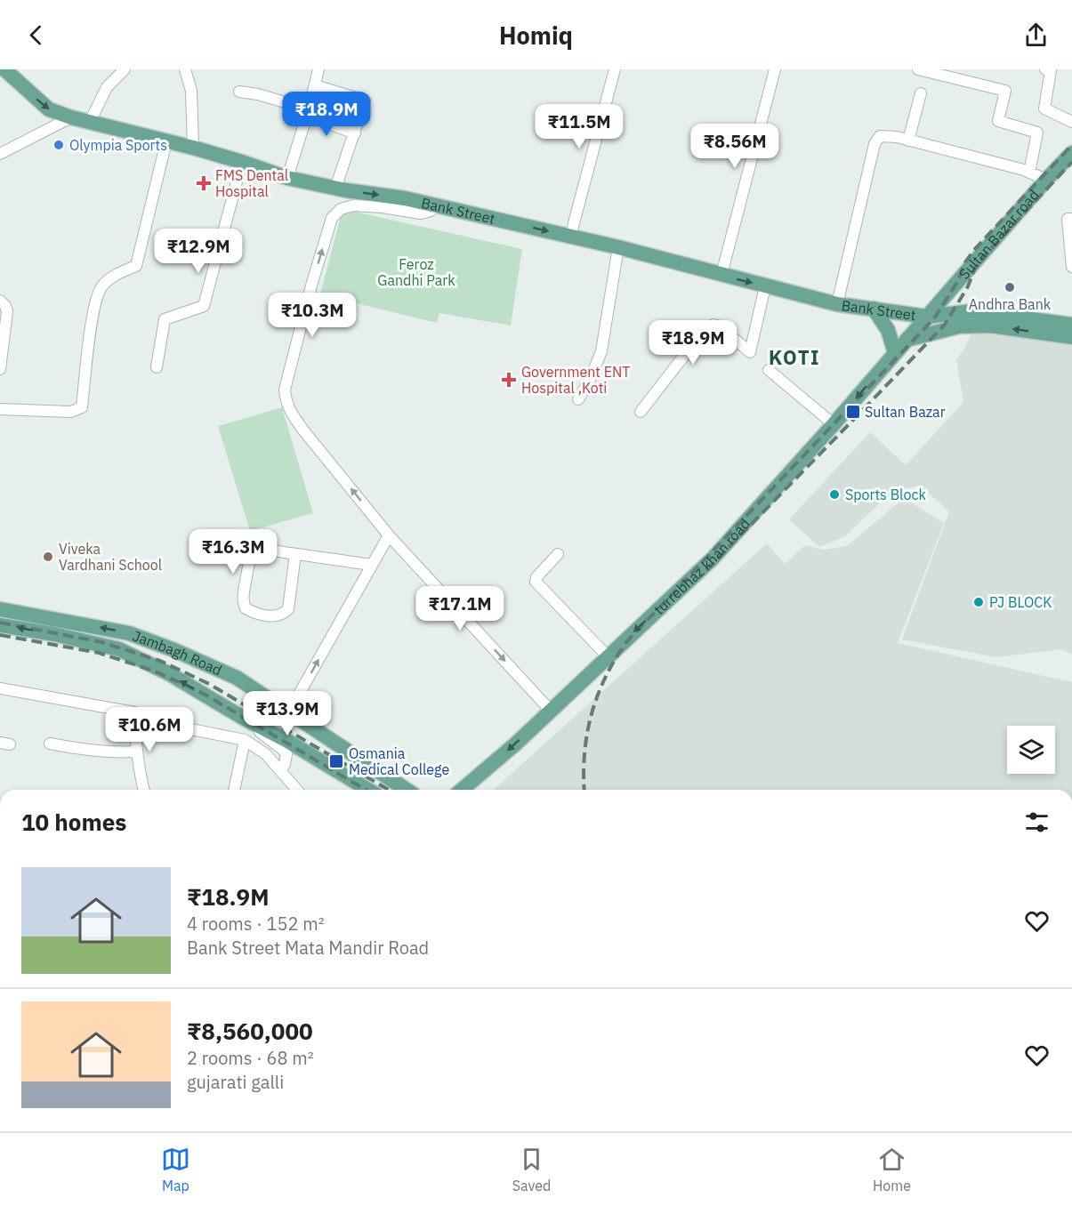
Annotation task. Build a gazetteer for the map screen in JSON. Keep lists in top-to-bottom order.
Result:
{
  "streets": {
    "main road": [
      "Bank Street",
      "Sultan Bazar road",
      "turrebhaz khan road",
      "Jambagh Road"
    ]
  },
  "crossings": [
    ["Bank Street", "Sultan Bazar road"],
    ["Bank Street", "turrebhaz khan road"],
    ["Sultan Bazar road", "turrebhaz khan road"]
  ],
  "one_way": ["turrebhaz khan road"],
  "districts": ["KOTI"],
  "parks": ["Feroz Gandhi Park"],
  "places": {
    "other": [
      "Olympia Sports",
      "Andhra Bank",
      "Sports Block",
      "Viveka Vardhani School",
      "PJ BLOCK"
    ],
    "health": ["FMS Dental Hospital", "Government ENT Hospital ,Koti"],
    "transit": ["Sultan Bazar", "Osmania Medical College"]
  },
  "page": {
    "header": "Homiq",
    "price": [
      "₹18.9M",
      "₹11.5M",
      "₹8.56M",
      "₹12.9M",
      "₹10.3M",
      "₹18.9M",
      "₹16.3M",
      "₹17.1M",
      "₹13.9M",
      "₹10.6M"
    ],
    "heading": "10 homes",
    "list": [
      {
        "name": "₹18.9M",
        "note": "4 rooms · 152 m² · Bank Street Mata Mandir Road"
      },
      {
        "name": "₹8,560,000",
        "note": "2 rooms · 68 m² · gujarati galli"
      }
    ],
    "tabs": ["Map", "Saved", "Home"]
  }
}
